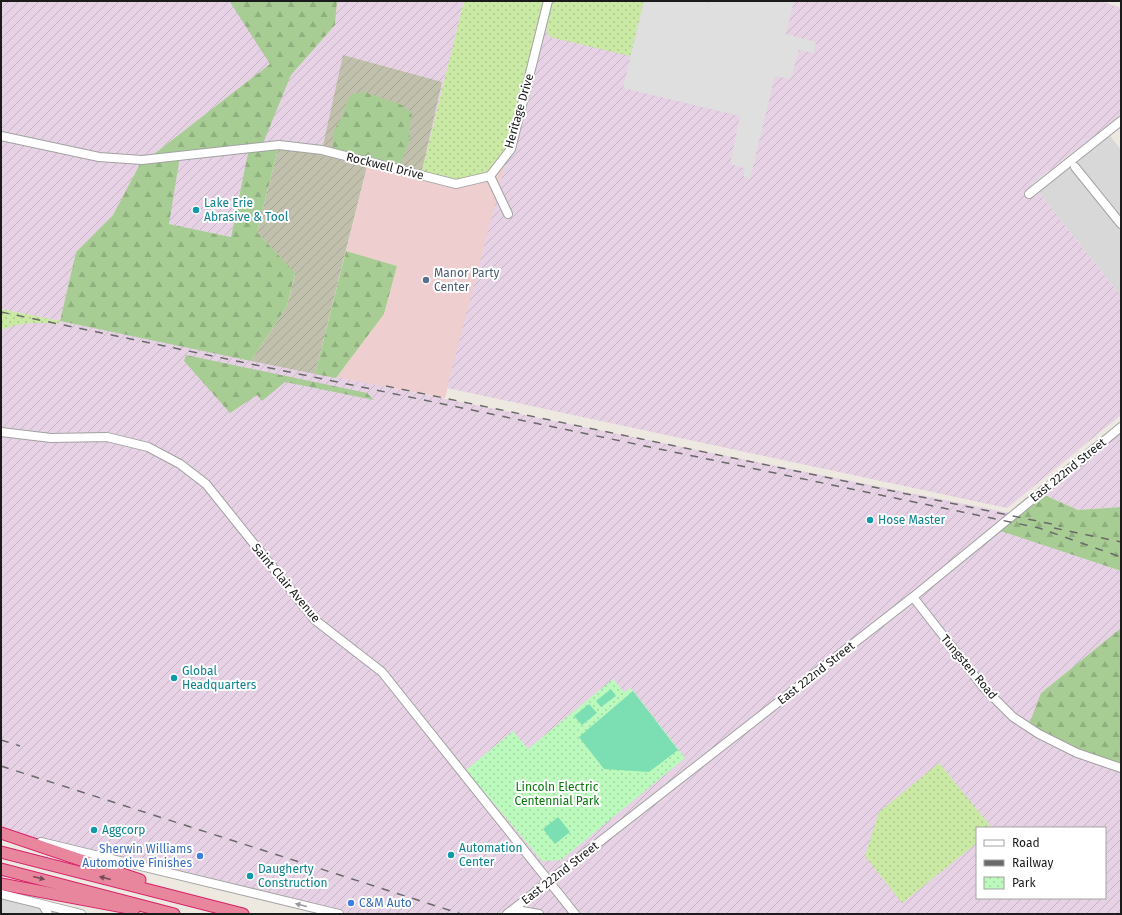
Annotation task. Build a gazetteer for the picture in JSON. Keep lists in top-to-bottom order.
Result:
{
  "streets": {
    "street": [
      "Heritage Drive",
      "Rockwell Drive",
      "East 222nd Street",
      "Saint Clair Avenue",
      "Tungsten Road"
    ]
  },
  "crossings": [
    ["Heritage Drive", "Rockwell Drive"],
    ["East 222nd Street", "Saint Clair Avenue"],
    ["East 222nd Street", "Tungsten Road"]
  ],
  "parks": ["Lincoln Electric Centennial Park"],
  "places": [
    "Lake Erie Abrasive & Tool",
    "Manor Party Center",
    "Hose Master",
    "Global Headquarters",
    "Aggcorp",
    "Automation Center",
    "Sherwin Williams Automotive Finishes",
    "Daugherty Construction",
    "C&M Auto"
  ],
  "legend": ["Road", "Railway", "Park"]
}
